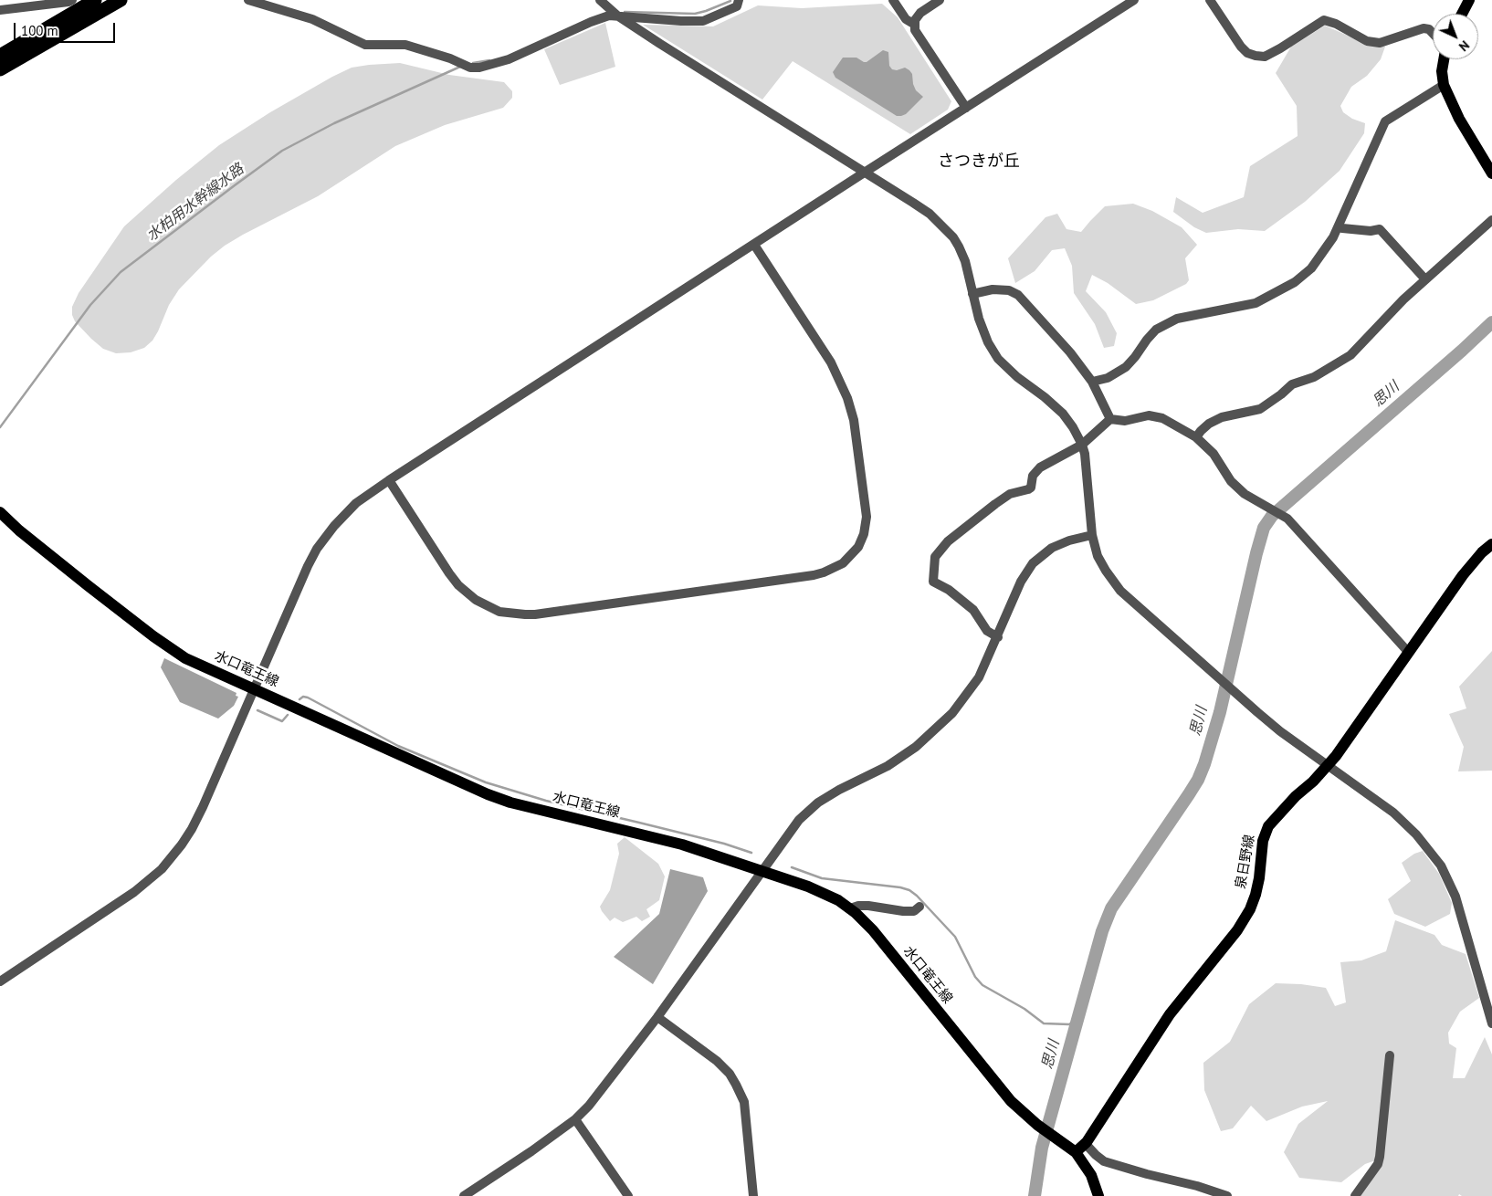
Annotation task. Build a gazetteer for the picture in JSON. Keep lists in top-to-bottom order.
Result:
{
  "streets": {
    "main road": ["水口竜王線", "泉日野線"]
  },
  "crossings": [
    ["水口竜王線", "泉日野線"]
  ],
  "districts": ["さつきが丘"],
  "water": ["水柏用水幹線水路", "思川"],
  "scale_bar": "100 m",
  "north": "bottom right"
}
